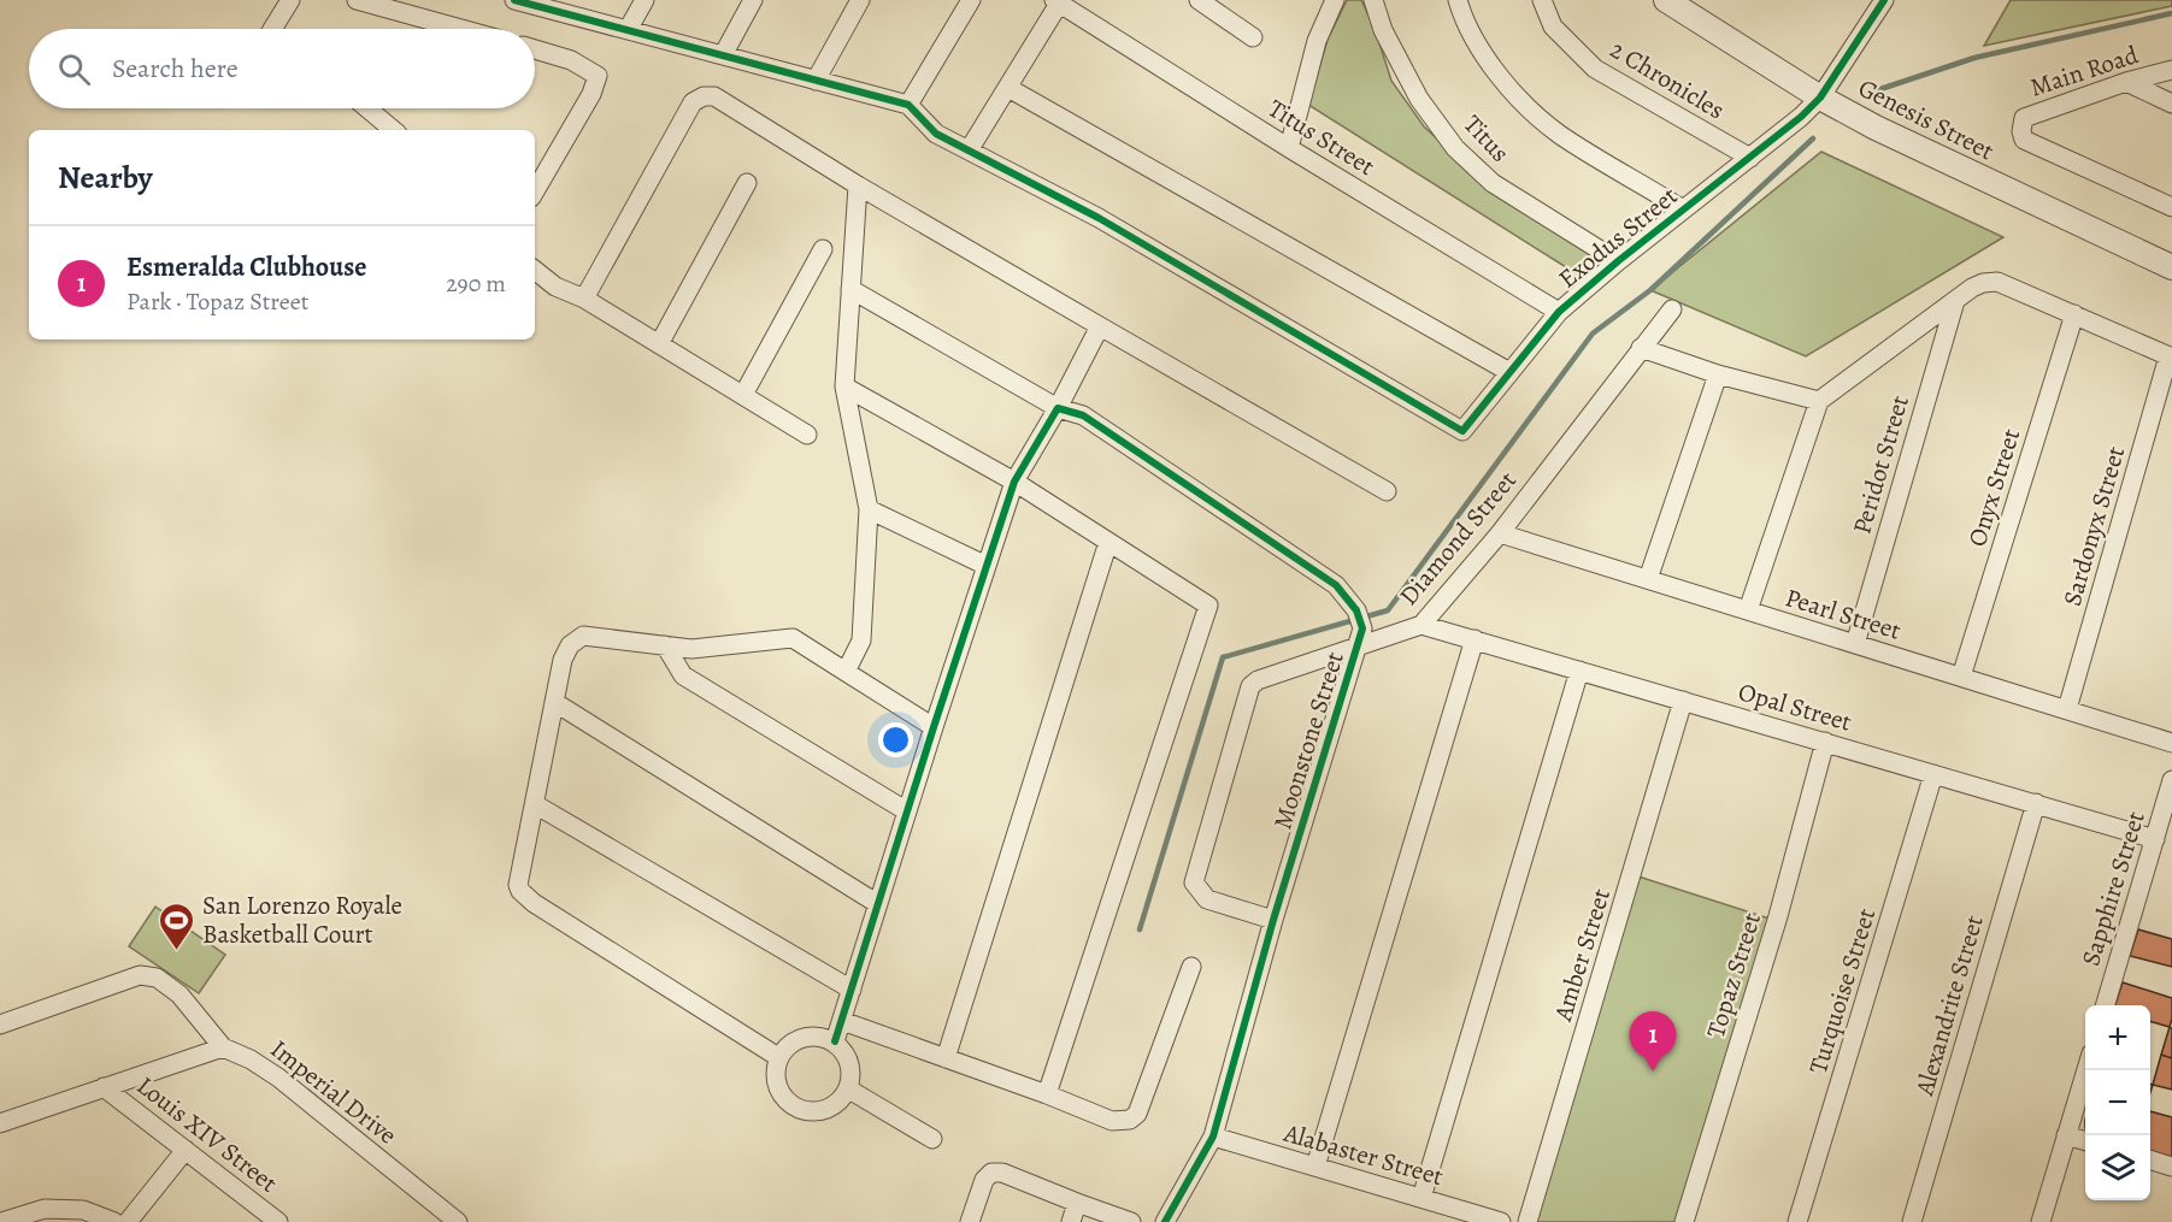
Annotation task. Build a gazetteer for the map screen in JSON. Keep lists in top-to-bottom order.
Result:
{
  "streets": {
    "street": [
      "Main Road",
      "2 Chronicles",
      "Genesis Street",
      "Titus Street",
      "Titus",
      "Exodus Street",
      "Peridot Street",
      "Onyx Street",
      "Sardonyx Street",
      "Diamond Street",
      "Pearl Street",
      "Opal Street",
      "Moonstone Street",
      "Sapphire Street",
      "Amber Street",
      "Topaz Street",
      "Turquoise Street",
      "Alexandrite Street",
      "Imperial Drive",
      "Louis XIV Street",
      "Alabaster Street"
    ]
  },
  "crossings": [
    ["2 Chronicles", "Exodus Street"],
    ["Genesis Street", "Exodus Street"],
    ["Titus Street", "Exodus Street"],
    ["Titus", "Exodus Street"],
    ["Peridot Street", "Pearl Street"],
    ["Onyx Street", "Pearl Street"],
    ["Sardonyx Street", "Pearl Street"],
    ["Diamond Street", "Pearl Street"],
    ["Diamond Street", "Opal Street"],
    ["Diamond Street", "Moonstone Street"],
    ["Opal Street", "Sapphire Street"],
    ["Opal Street", "Amber Street"],
    ["Opal Street", "Topaz Street"],
    ["Opal Street", "Turquoise Street"],
    ["Opal Street", "Alexandrite Street"],
    ["Moonstone Street", "Alabaster Street"]
  ],
  "places": {
    "sports": ["San Lorenzo Royale Basketball Court"]
  },
  "page": {
    "search": "Search here",
    "heading": "Nearby",
    "list": [
      {
        "mark": "1",
        "name": "Esmeralda Clubhouse",
        "note": "Park · Topaz Street",
        "value": "290 m"
      }
    ],
    "map_buttons": ["+", "−"],
    "pins": "1"
  }
}
